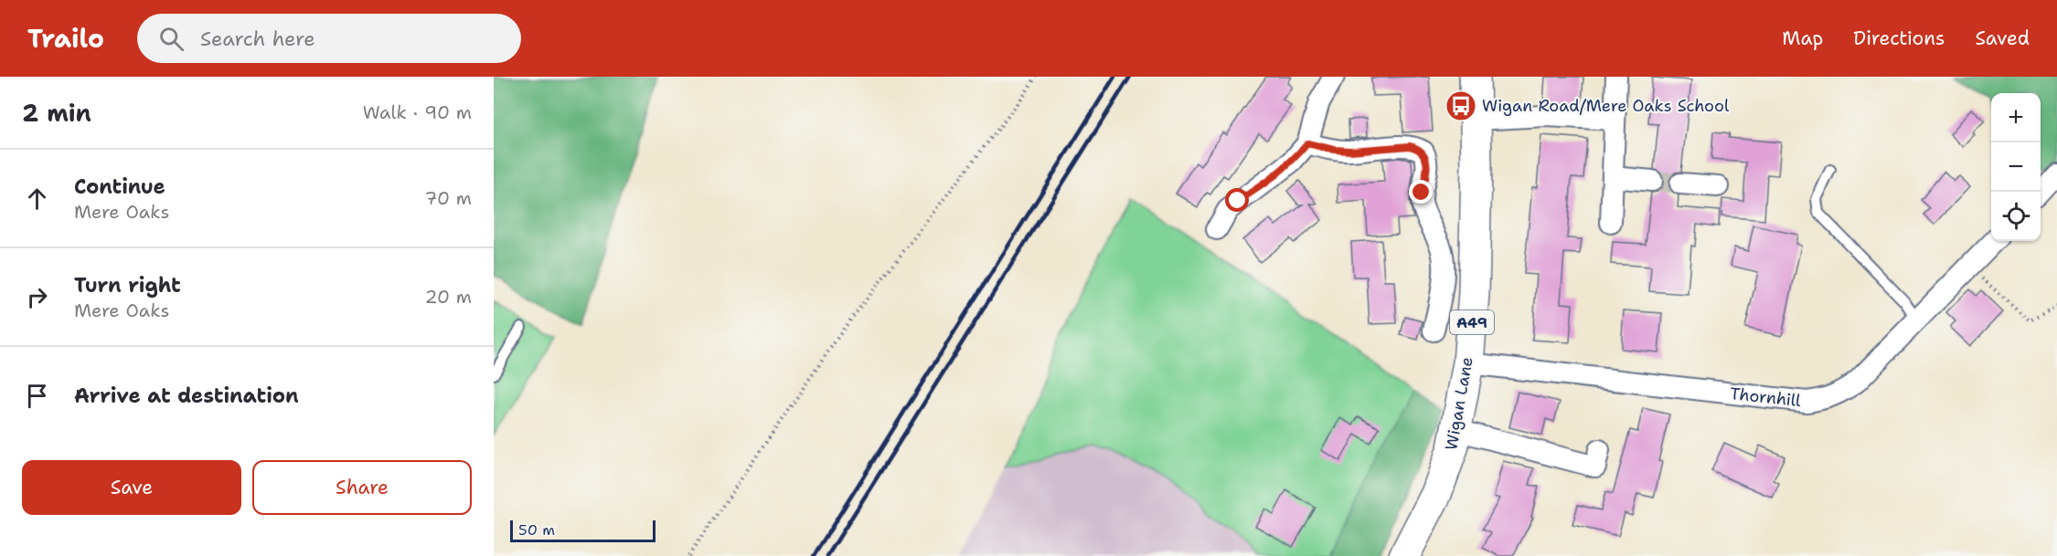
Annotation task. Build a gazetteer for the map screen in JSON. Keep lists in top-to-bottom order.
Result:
{
  "streets": {
    "highway": ["A49", "Wigan Lane"],
    "street": ["Thornhill"]
  },
  "crossings": [
    ["Thornhill", "Wigan Lane"]
  ],
  "places": {
    "bus stop": ["Wigan Road/Mere Oaks School"]
  },
  "scale_bar": "50 m",
  "page": {
    "header": "Trailo",
    "search": "Search here",
    "nav": ["Map", "Directions", "Saved"],
    "heading": ["2 min", "Walk · 90 m"],
    "map_buttons": ["+", "−"],
    "list": [
      ["Continue", "Mere Oaks", "70 m"],
      ["Turn right", "Mere Oaks", "20 m"],
      "Arrive at destination"
    ],
    "buttons": ["Save", "Share"],
    "scale": "50 m"
  }
}
